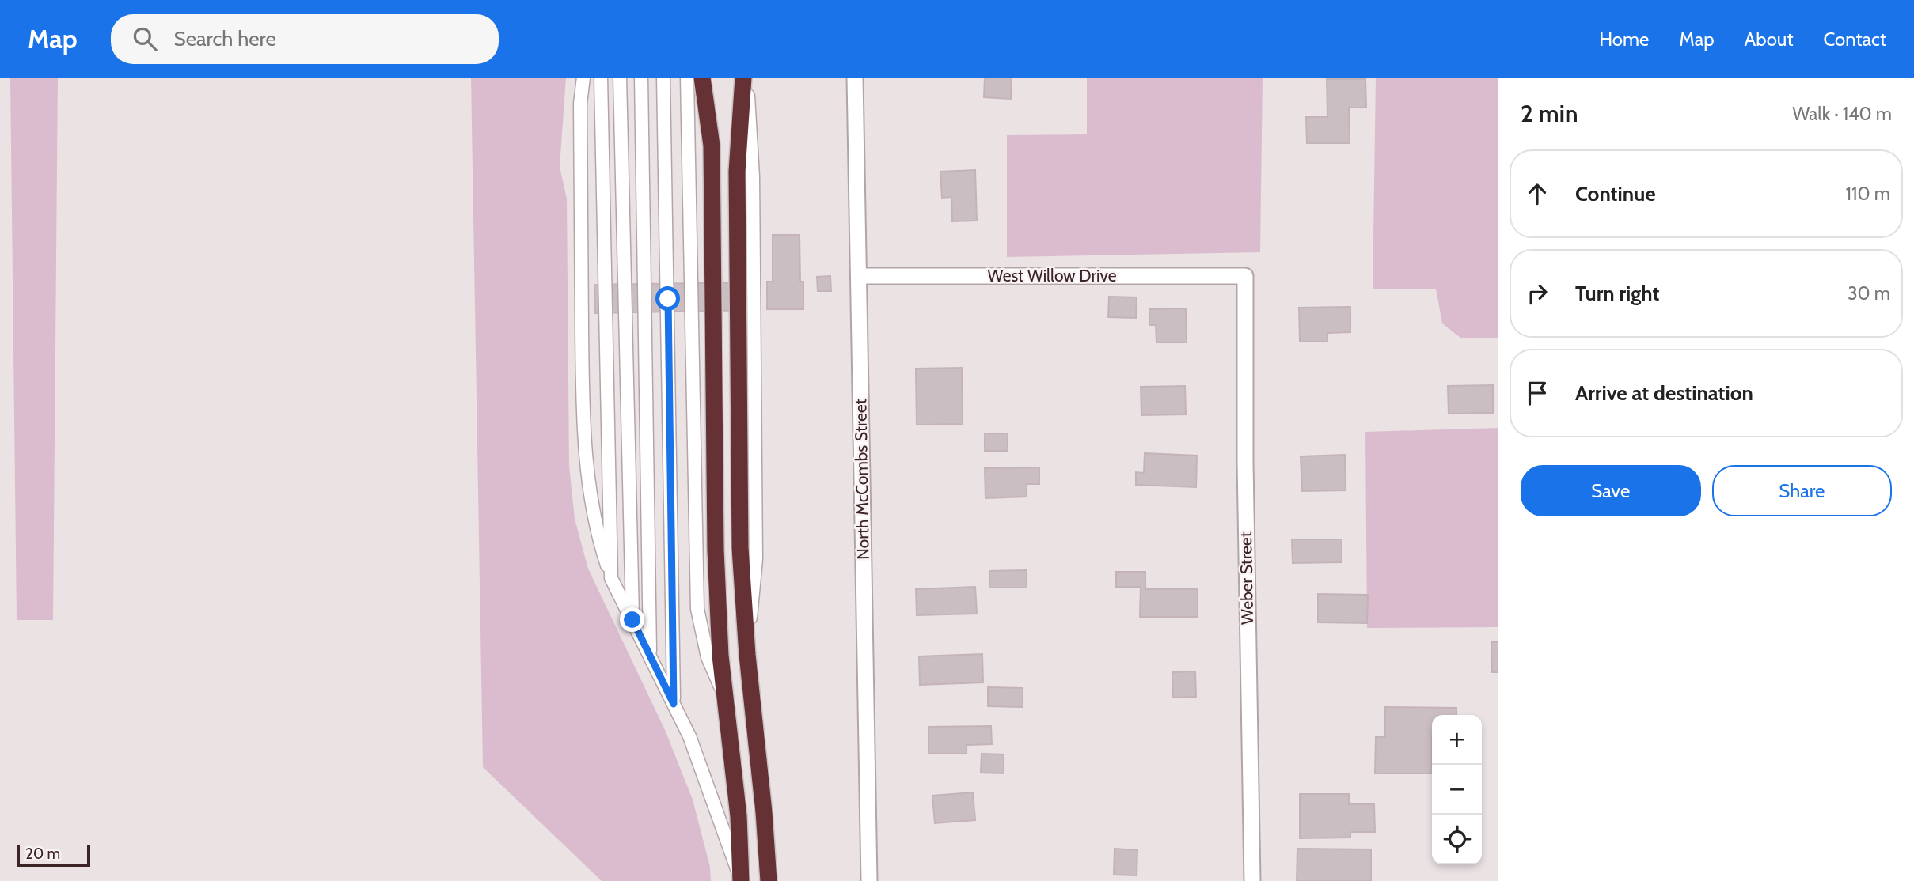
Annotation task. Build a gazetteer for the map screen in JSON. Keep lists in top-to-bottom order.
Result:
{
  "streets": {
    "street": ["West Willow Drive", "North McCombs Street", "Weber Street"]
  },
  "crossings": [
    ["West Willow Drive", "North McCombs Street"],
    ["West Willow Drive", "Weber Street"]
  ],
  "scale_bar": "20 m",
  "page": {
    "header": "Map",
    "search": "Search here",
    "nav": [
      "Home",
      "Map",
      "About",
      "Contact"
    ],
    "heading": ["2 min", "Walk · 140 m"],
    "list": [
      ["Continue", "110 m"],
      ["Turn right", "30 m"],
      "Arrive at destination"
    ],
    "buttons": ["Save", "Share"],
    "map_buttons": ["+", "−"],
    "scale": "20 m"
  }
}
